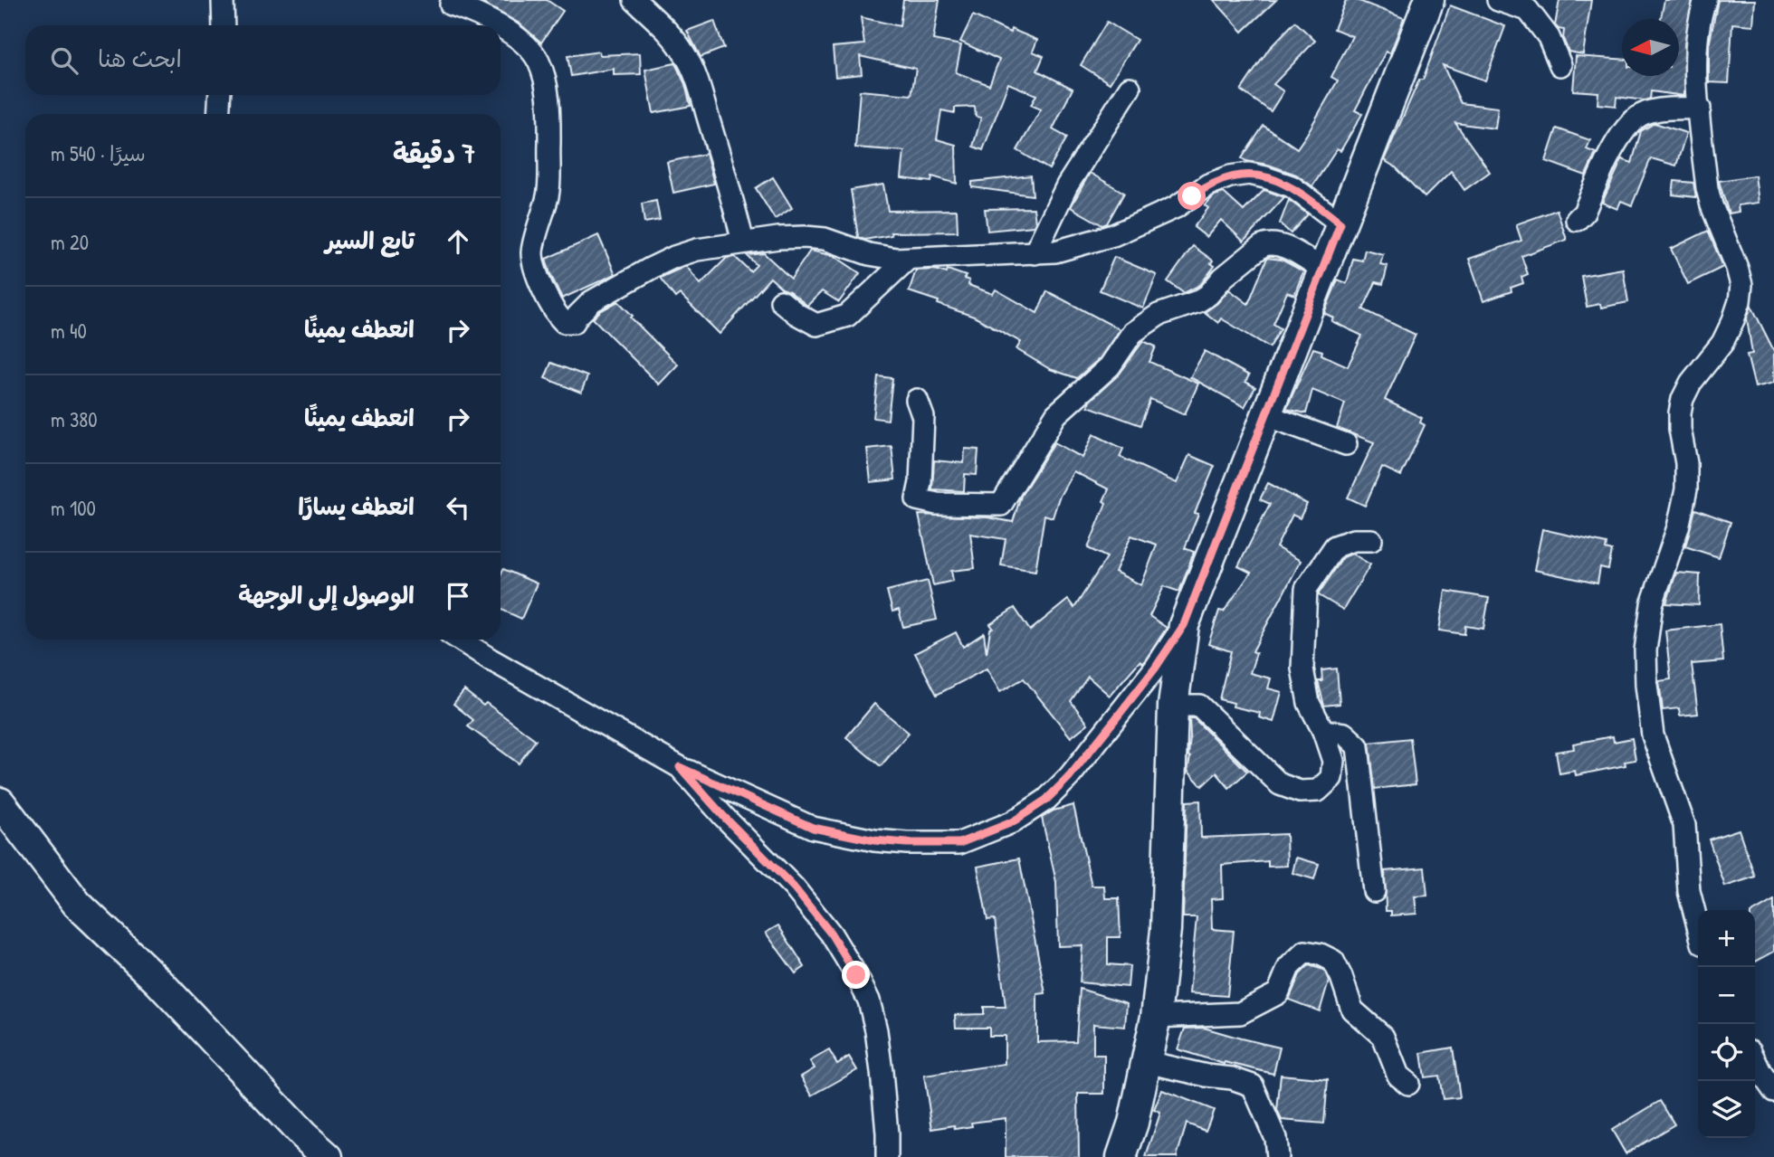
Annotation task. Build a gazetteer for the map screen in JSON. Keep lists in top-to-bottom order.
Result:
{
  "north": "left",
  "page": {
    "search": "ابحث هنا",
    "heading": ["7 دقيقة", "سيرًا · 540 m"],
    "list": [
      ["تابع السير", "20 m"],
      ["انعطف يمينًا", "40 m"],
      ["انعطف يمينًا", "380 m"],
      ["انعطف يسارًا", "100 m"],
      "الوصول إلى الوجهة"
    ],
    "map_buttons": ["+", "−"]
  }
}
